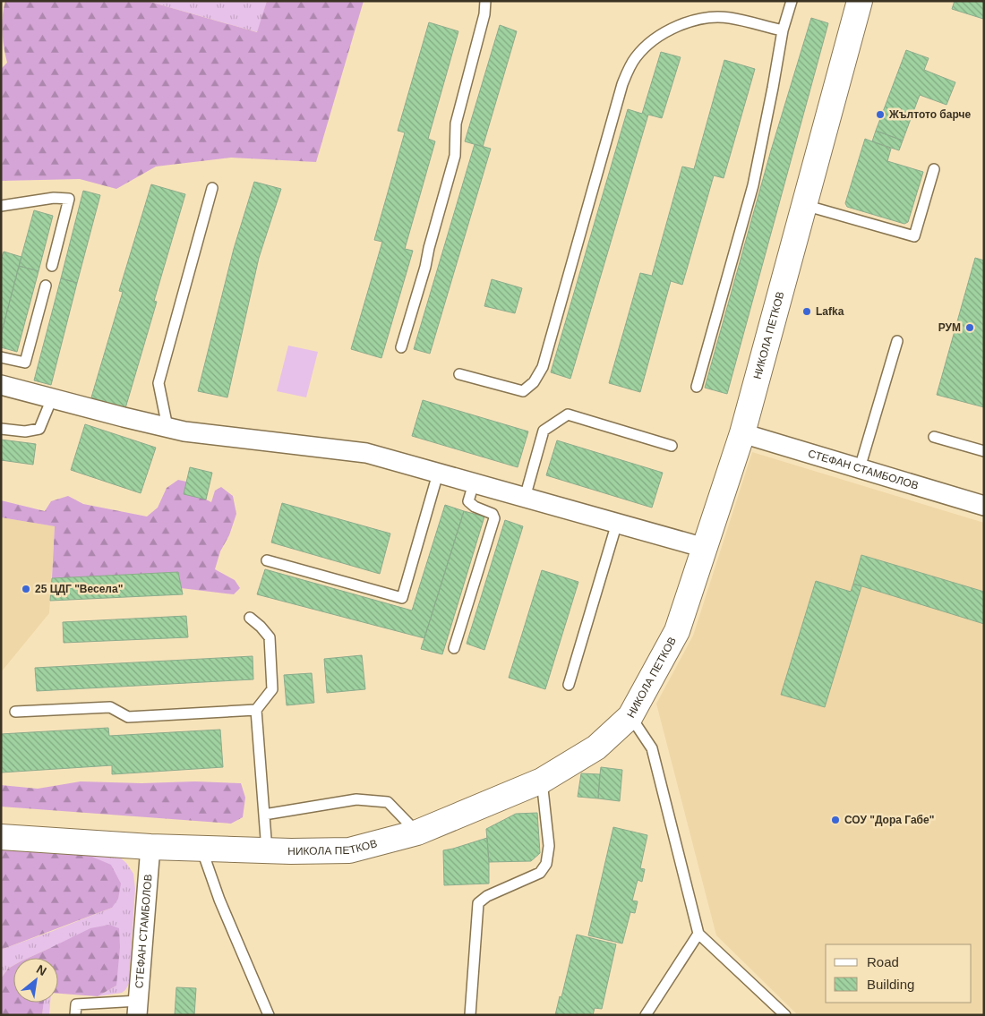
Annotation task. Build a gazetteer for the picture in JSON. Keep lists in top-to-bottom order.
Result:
{
  "streets": {
    "street": ["НИКОЛА ПЕТКОВ", "СТЕФАН СТАМБОЛОВ"]
  },
  "crossings": [
    ["НИКОЛА ПЕТКОВ", "СТЕФАН СТАМБОЛОВ"]
  ],
  "places": [
    "Жълтото барче",
    "Lafka",
    "РУМ",
    "25 ЦДГ \"Весела\"",
    "СОУ \"Дора Габе\""
  ],
  "legend": ["Road", "Building"],
  "north": "top right"
}
